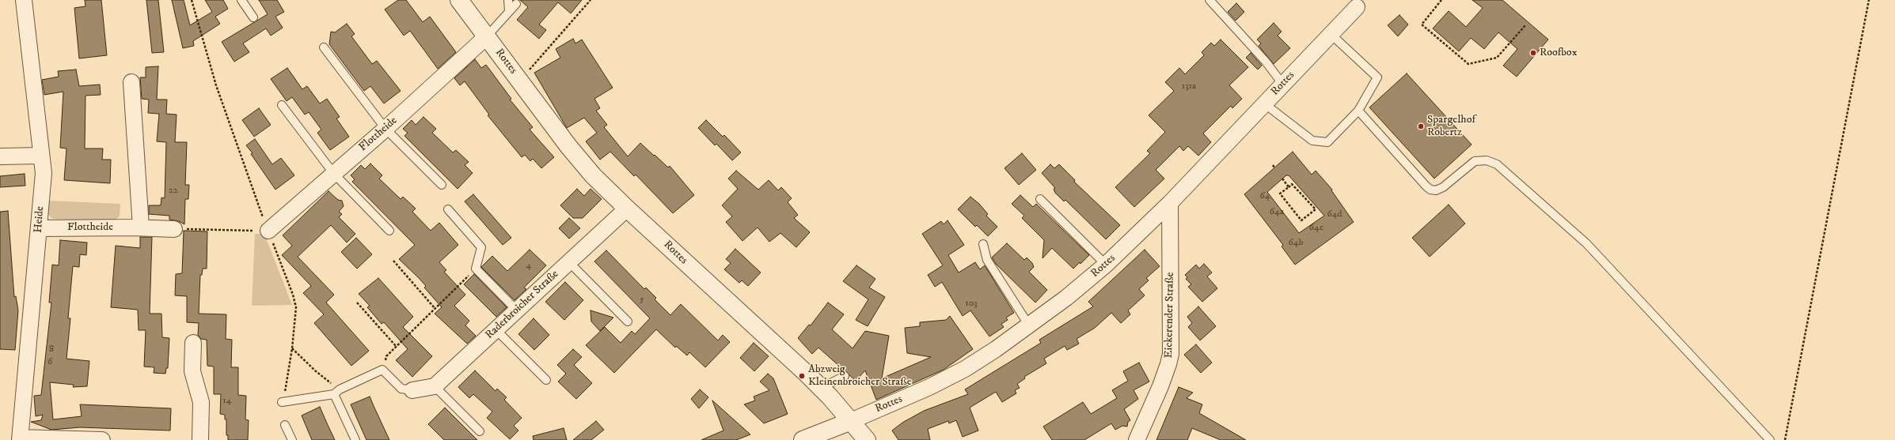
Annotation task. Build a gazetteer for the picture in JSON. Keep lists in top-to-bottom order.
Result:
{
  "streets": {
    "street": [
      "Rottes",
      "Flottheide",
      "Heide",
      "Raderbroicher Straße",
      "Eickerender Straße"
    ]
  },
  "crossings": [
    ["Rottes", "Flottheide"],
    ["Rottes", "Raderbroicher Straße"],
    ["Rottes", "Eickerender Straße"],
    ["Flottheide", "Heide"]
  ],
  "places": ["Roofbox", "Spargelhof Robertz", "Abzweig Kleinenbroicher Straße"],
  "house_numbers": [
    "131a",
    "22",
    "64",
    "64a",
    "64d",
    "64c",
    "64b",
    "4",
    "5",
    "103",
    "8",
    "6",
    "14"
  ]
}
